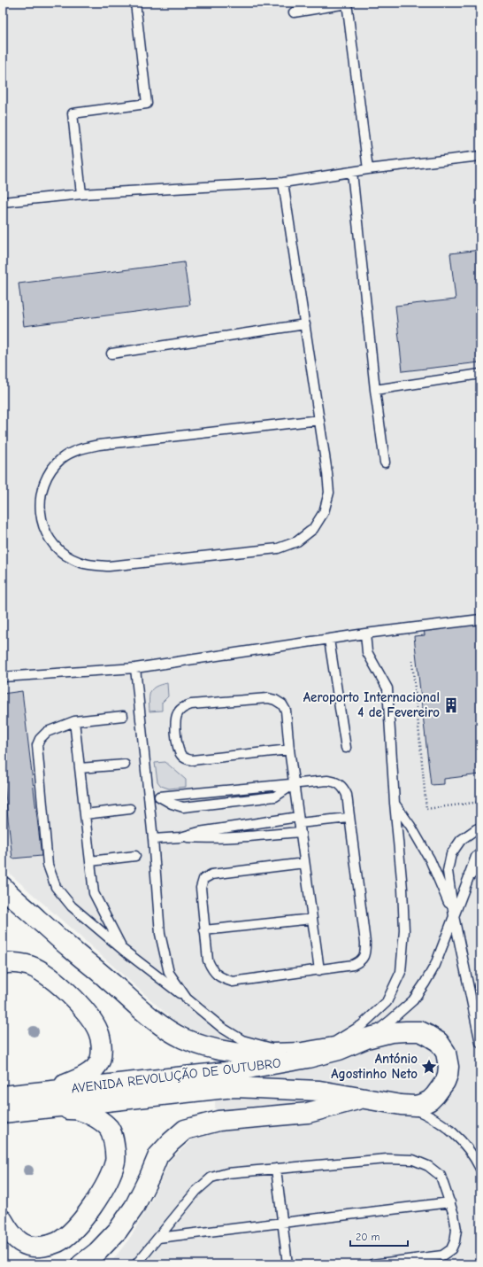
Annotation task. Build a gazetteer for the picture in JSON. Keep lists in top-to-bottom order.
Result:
{
  "streets": {
    "main road": ["AVENIDA REVOLUÇÃO DE OUTUBRO"]
  },
  "places": {
    "building": ["Aeroporto Internacional 4 de Fevereiro"],
    "place": ["António Agostinho Neto"]
  },
  "scale_bar": "20 m"
}
